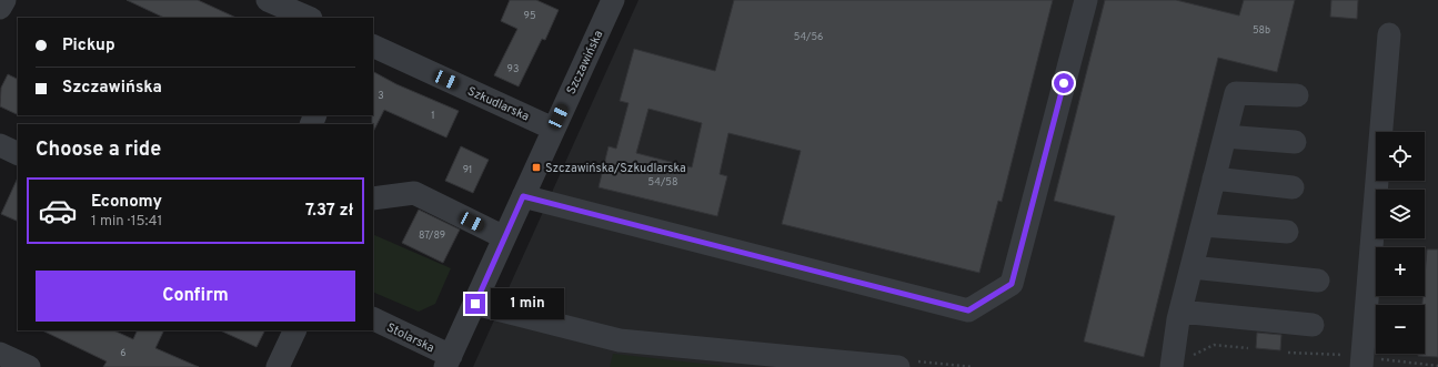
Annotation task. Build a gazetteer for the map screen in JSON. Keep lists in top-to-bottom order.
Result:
{
  "streets": {
    "street": ["Szczawińska", "Szkudlarska", "Stolarska"]
  },
  "crossings": [
    ["Szczawińska", "Szkudlarska"],
    ["Szczawińska", "Stolarska"]
  ],
  "places": {
    "transit": ["Szczawińska/Szkudlarska"]
  },
  "house_numbers": [
    "95",
    "58b",
    "54/56",
    "93",
    "3",
    "1",
    "91",
    "54/58",
    "87/89",
    "6"
  ],
  "page": {
    "banner": ["Pickup", "Szczawińska"],
    "heading": "Choose a ride",
    "map_buttons": ["+", "−"],
    "list": [
      {
        "name": "Economy",
        "note": "1 min · 15:41",
        "value": "7.37 zł"
      }
    ],
    "buttons": "Confirm",
    "bubble": "1 min"
  }
}
